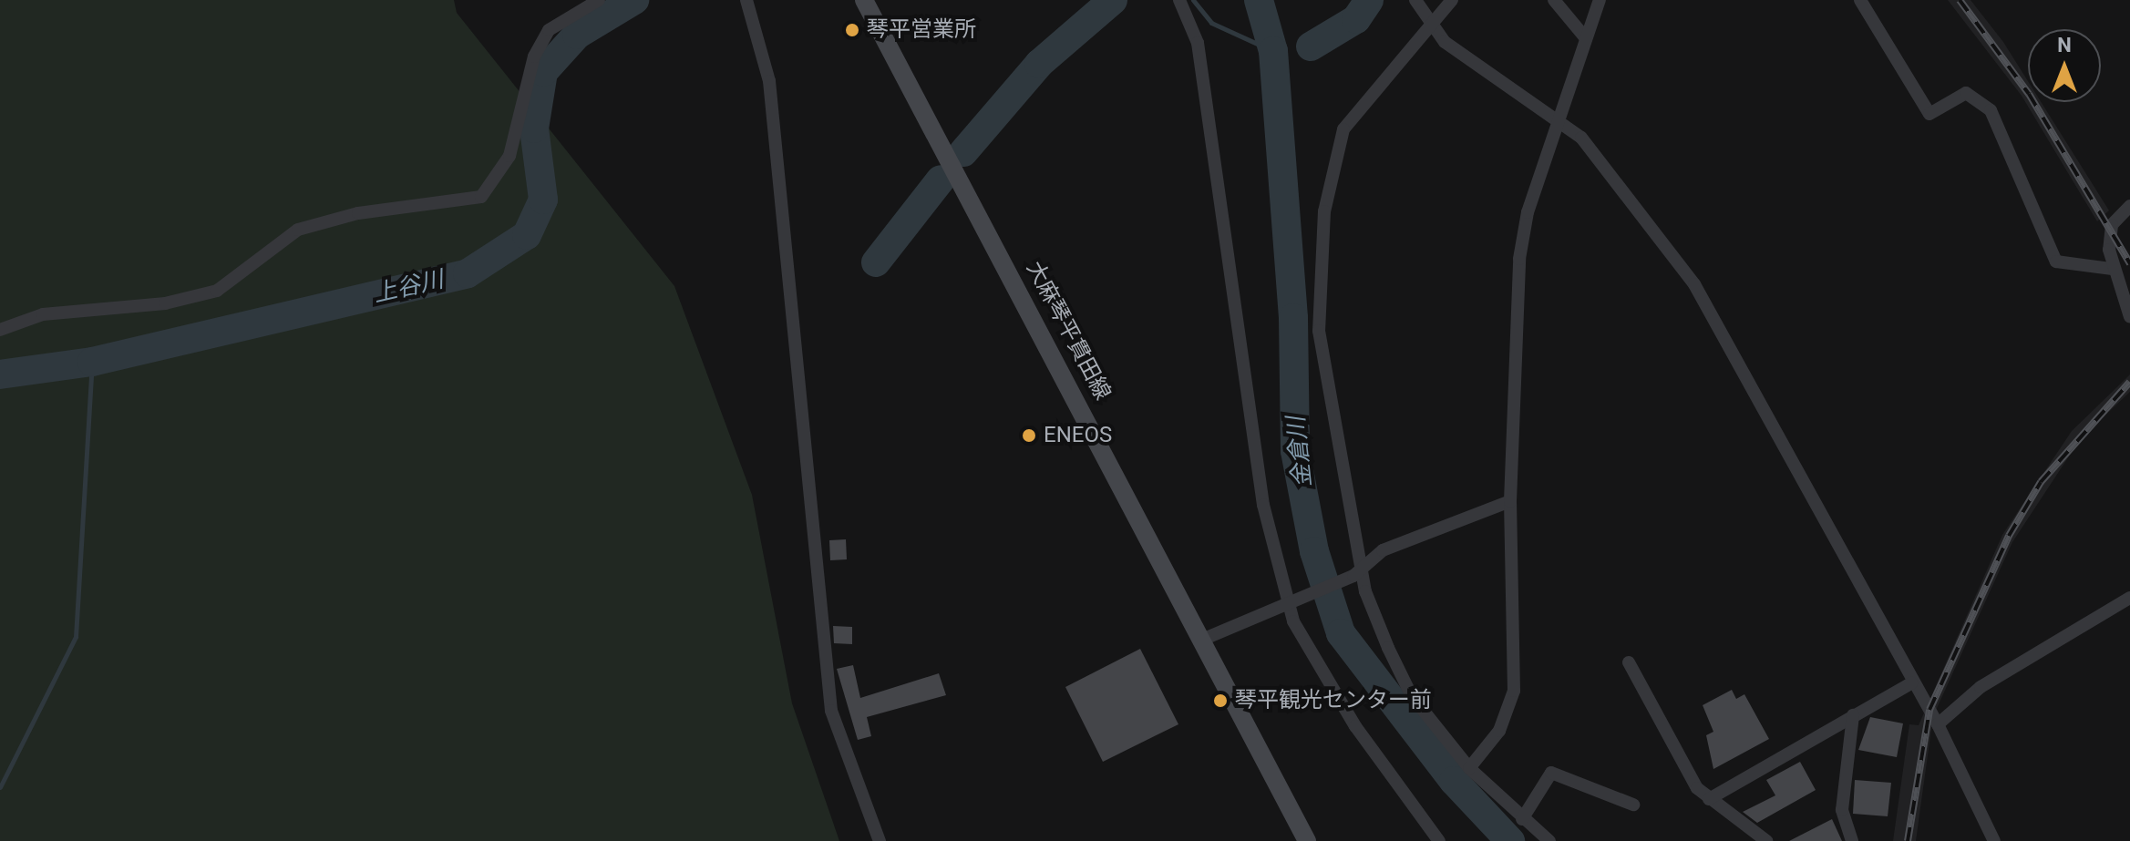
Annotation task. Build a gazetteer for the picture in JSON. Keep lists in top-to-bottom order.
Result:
{
  "streets": {
    "main road": ["大麻琴平貫田線"]
  },
  "water": ["上谷川", "金倉川"],
  "places": ["琴平営業所", "ENEOS", "琴平観光センター前"],
  "north": "top"
}
